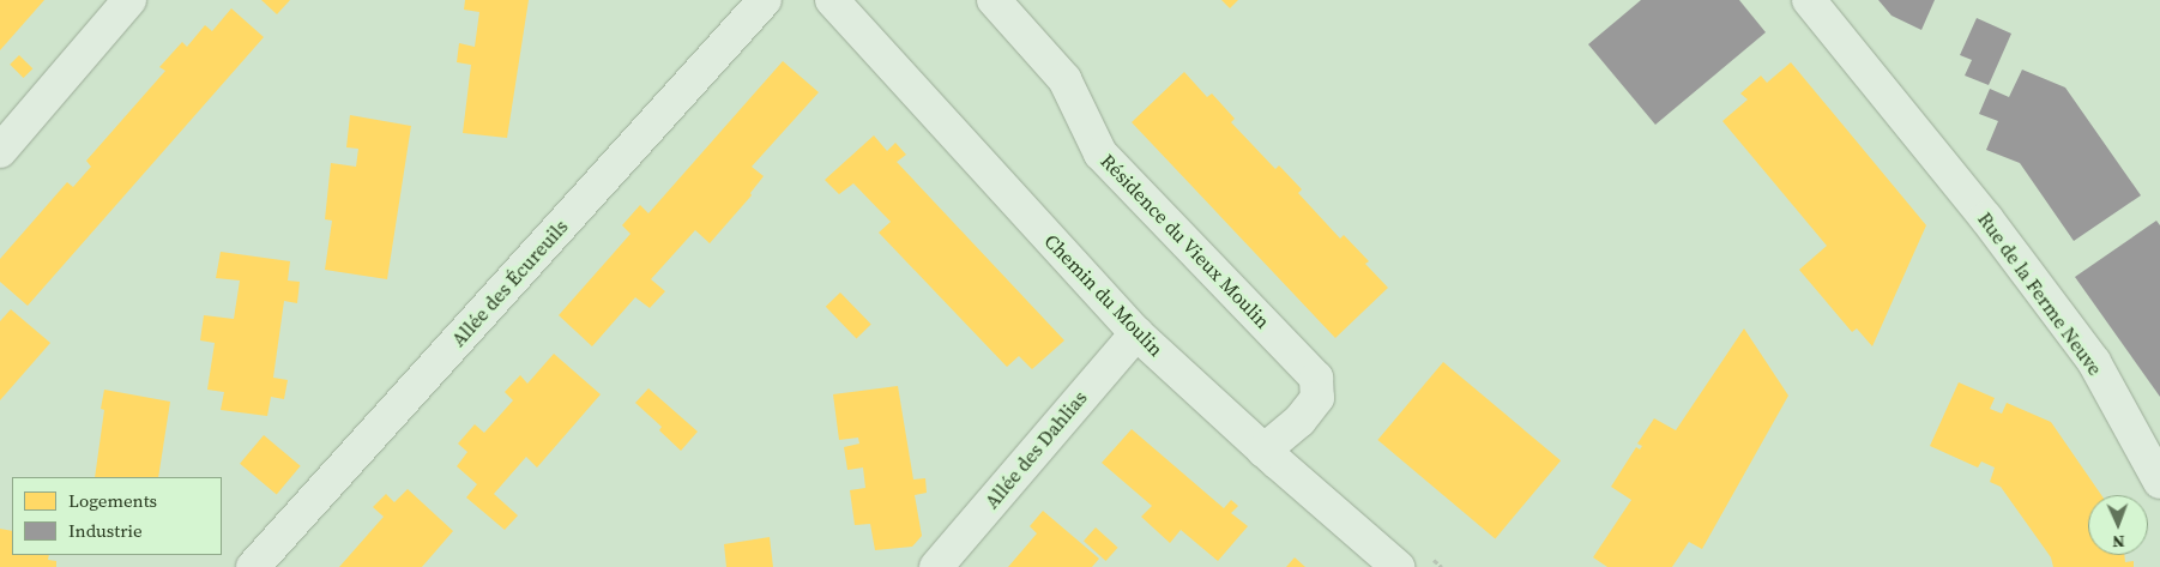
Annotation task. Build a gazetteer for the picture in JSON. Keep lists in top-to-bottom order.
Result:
{
  "streets": {
    "street": [
      "Résidence du Vieux Moulin",
      "Allée des Écureuils",
      "Rue de la Ferme Neuve",
      "Chemin du Moulin",
      "Allée des Dahlias"
    ]
  },
  "crossings": [
    ["Résidence du Vieux Moulin", "Chemin du Moulin"],
    ["Chemin du Moulin", "Allée des Dahlias"]
  ],
  "legend": ["Logements", "Industrie"],
  "north": "bottom"
}
